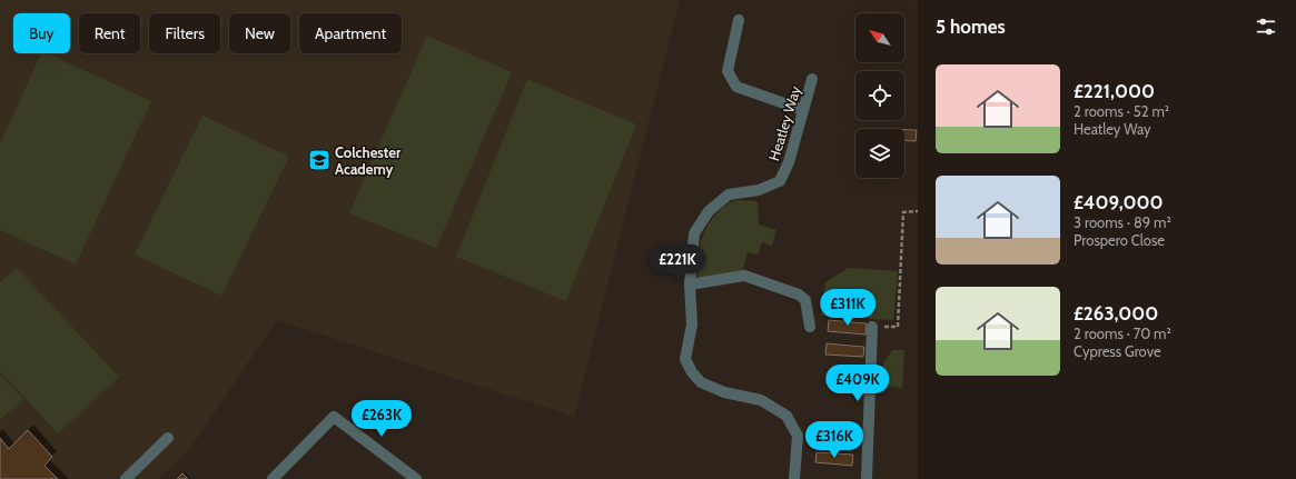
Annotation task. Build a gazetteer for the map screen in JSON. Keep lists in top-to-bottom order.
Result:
{
  "streets": {
    "street": ["Heatley Way"]
  },
  "places": {
    "school or university": ["Colchester Academy"]
  },
  "north": "top left",
  "page": {
    "heading": "5 homes",
    "chip": [
      "Buy",
      "Rent",
      "Filters",
      "New",
      "Apartment"
    ],
    "list": [
      {
        "name": "£221,000",
        "note": "2 rooms · 52 m² · Heatley Way"
      },
      {
        "name": "£409,000",
        "note": "3 rooms · 89 m² · Prospero Close"
      },
      {
        "name": "£263,000",
        "note": "2 rooms · 70 m² · Cypress Grove"
      }
    ],
    "price": [
      "£221K",
      "£311K",
      "£409K",
      "£263K",
      "£316K"
    ]
  }
}
